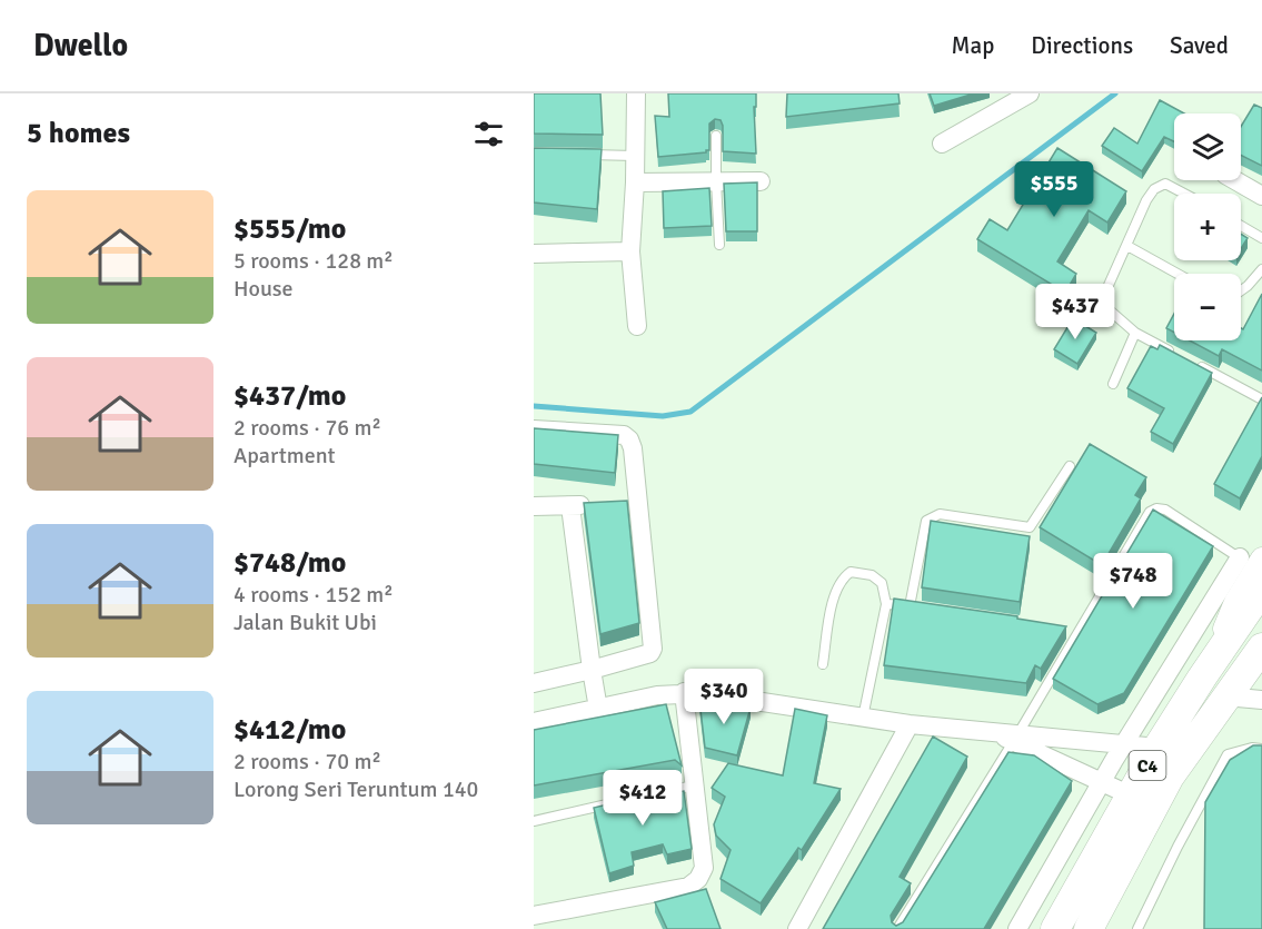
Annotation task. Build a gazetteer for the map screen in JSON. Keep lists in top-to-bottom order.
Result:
{
  "streets": {
    "main road": ["C4"]
  },
  "page": {
    "header": "Dwello",
    "nav": ["Map", "Directions", "Saved"],
    "heading": "5 homes",
    "map_buttons": ["+", "−"],
    "price": [
      "$555",
      "$437",
      "$748",
      "$340",
      "$412"
    ],
    "list": [
      {
        "name": "$555/mo",
        "note": "5 rooms · 128 m² · House"
      },
      {
        "name": "$437/mo",
        "note": "2 rooms · 76 m² · Apartment"
      },
      {
        "name": "$748/mo",
        "note": "4 rooms · 152 m² · Jalan Bukit Ubi"
      },
      {
        "name": "$412/mo",
        "note": "2 rooms · 70 m² · Lorong Seri Teruntum 140"
      }
    ]
  }
}
